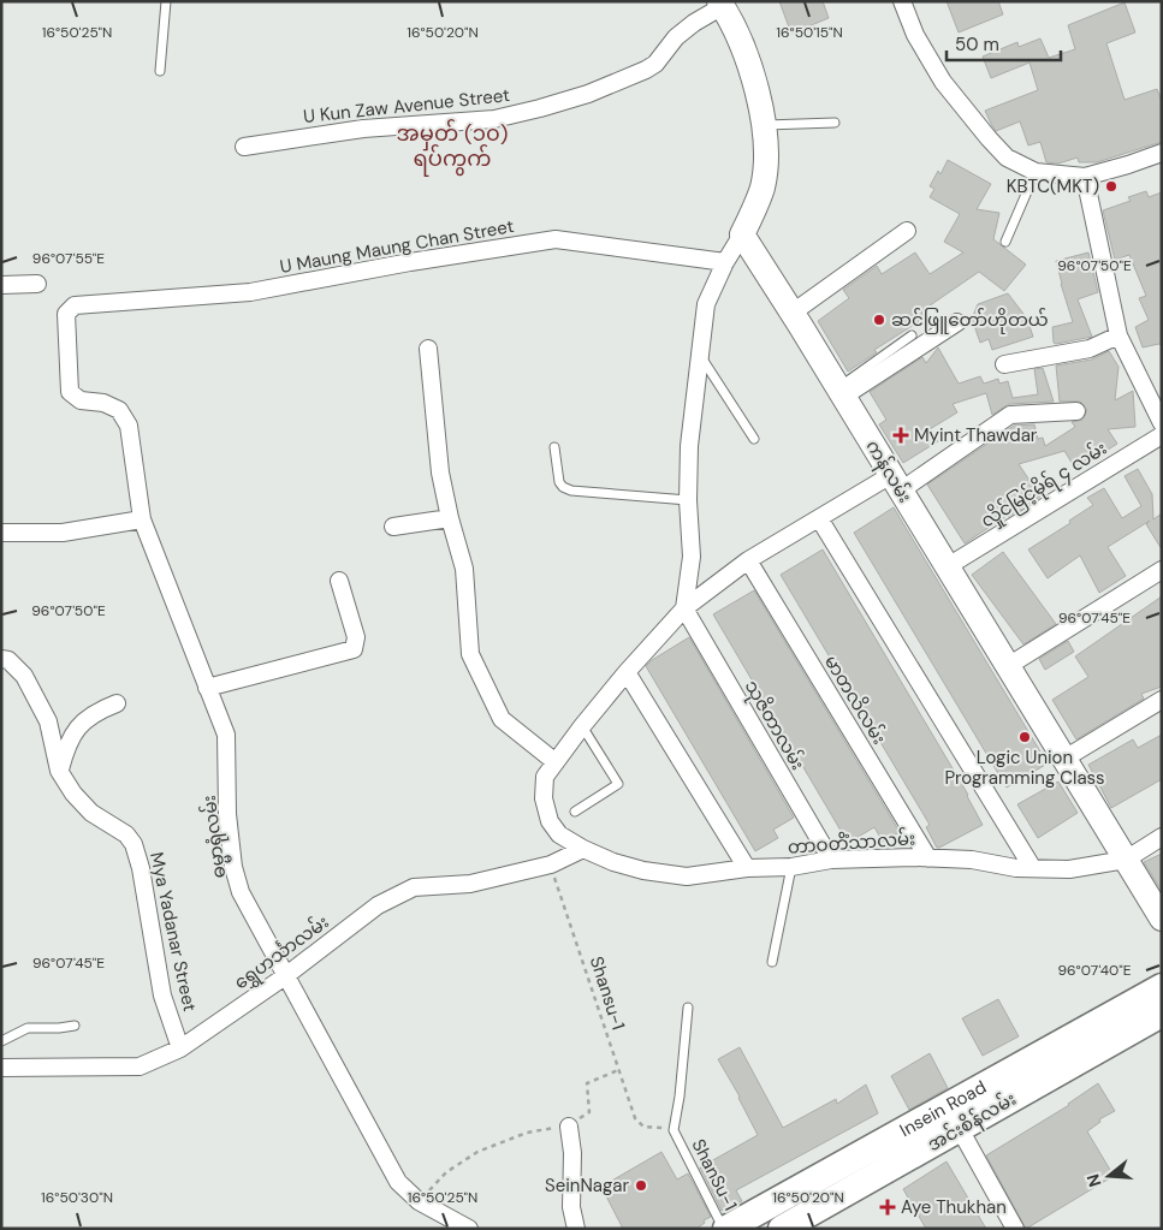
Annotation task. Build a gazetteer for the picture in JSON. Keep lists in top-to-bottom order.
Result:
{
  "streets": {
    "main road": ["ကန်လမ်း", "Insein Road", "အင်းစိန်လမ်း"],
    "street": [
      "U Kun Zaw Avenue Street",
      "U Maung Maung Chan Street",
      "လှိုင်မြင့်မိုရ် ၄ လမ်း",
      "မာတလိလမ်း",
      "သုဇိတာလမ်း",
      "ဓမ္မာရုံလမ်း",
      "တာဝတိံသာလမ်း",
      "Mya Yadanar Street",
      "ရွှေဟင်္သာလမ်း"
    ],
    "lane": ["ShanSu-1"],
    "path": ["Shansu-1"]
  },
  "crossings": [
    ["U Maung Maung Chan Street", "ဓမ္မာရုံလမ်း"],
    ["ကန်လမ်း", "လှိုင်မြင့်မိုရ် ၄ လမ်း"],
    ["ကန်လမ်း", "တာဝတိံသာလမ်း"],
    ["မာတလိလမ်း", "တာဝတိံသာလမ်း"],
    ["သုဇိတာလမ်း", "တာဝတိံသာလမ်း"],
    ["ဓမ္မာရုံလမ်း", "ရွှေဟင်္သာလမ်း"],
    ["တာဝတိံသာလမ်း", "ရွှေဟင်္သာလမ်း"],
    ["Mya Yadanar Street", "ရွှေဟင်္သာလမ်း"],
    ["ရွှေဟင်္သာလမ်း", "Shansu-1"],
    ["Shansu-1", "ShanSu-1"],
    ["Insein Road", "အင်းစိန်လမ်း"],
    ["Insein Road", "ShanSu-1"]
  ],
  "districts": ["အမှတ် (၁၀) ရပ်ကွက်"],
  "places": {
    "other": [
      "KBTC(MKT)",
      "ဆင်ဖြူတော်ဟိုတယ်",
      "Logic Union Programming Class",
      "SeinNagar"
    ],
    "health": ["Myint Thawdar", "Aye Thukhan"]
  },
  "scale_bar": "50 m",
  "north": "left",
  "coordinates": [
    "16°50'25\"N",
    "16°50'20\"N",
    "16°50'15\"N",
    "96°07'55\"E",
    "96°07'50\"E",
    "96°07'45\"E",
    "96°07'40\"E",
    "16°50'30\"N"
  ]
}
